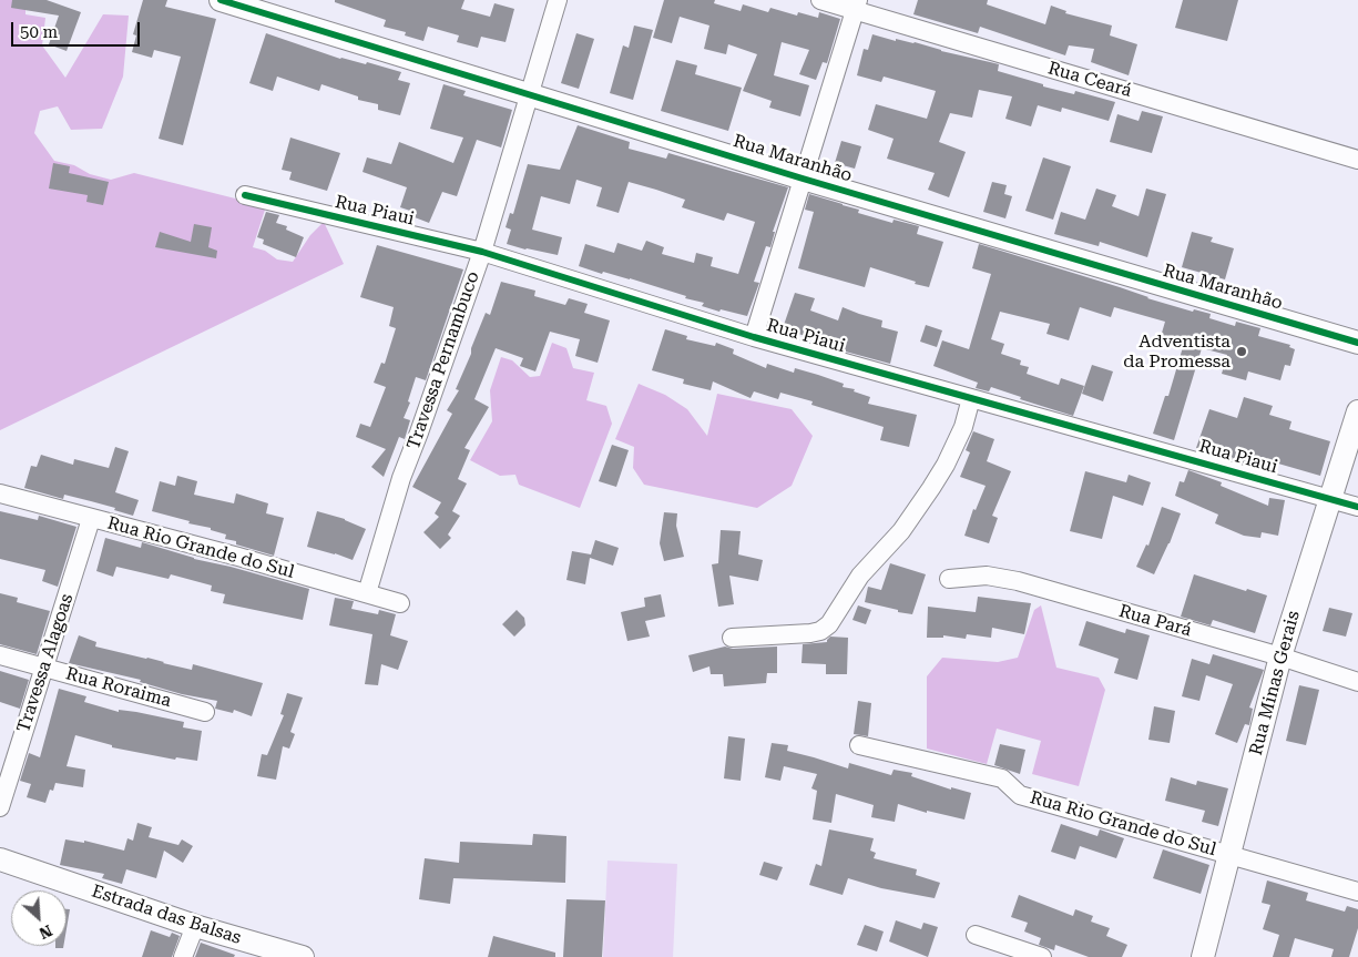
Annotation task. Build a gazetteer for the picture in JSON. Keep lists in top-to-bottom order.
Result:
{
  "streets": {
    "street": [
      "Rua Ceará",
      "Rua Maranhão",
      "Rua Piaui",
      "Travessa Pernambuco",
      "Rua Rio Grande do Sul",
      "Rua Pará",
      "Travessa Alagoas",
      "Rua Minas Gerais",
      "Rua Roraima",
      "Estrada das Balsas"
    ]
  },
  "crossings": [
    ["Rua Maranhão", "Travessa Pernambuco"],
    ["Rua Piaui", "Travessa Pernambuco"],
    ["Rua Piaui", "Rua Minas Gerais"],
    ["Travessa Pernambuco", "Rua Rio Grande do Sul"],
    ["Rua Rio Grande do Sul", "Travessa Alagoas"],
    ["Rua Rio Grande do Sul", "Rua Minas Gerais"],
    ["Rua Pará", "Rua Minas Gerais"],
    ["Travessa Alagoas", "Rua Roraima"]
  ],
  "places": ["Adventista da Promessa"],
  "scale_bar": "50 m",
  "north": "bottom right"
}
